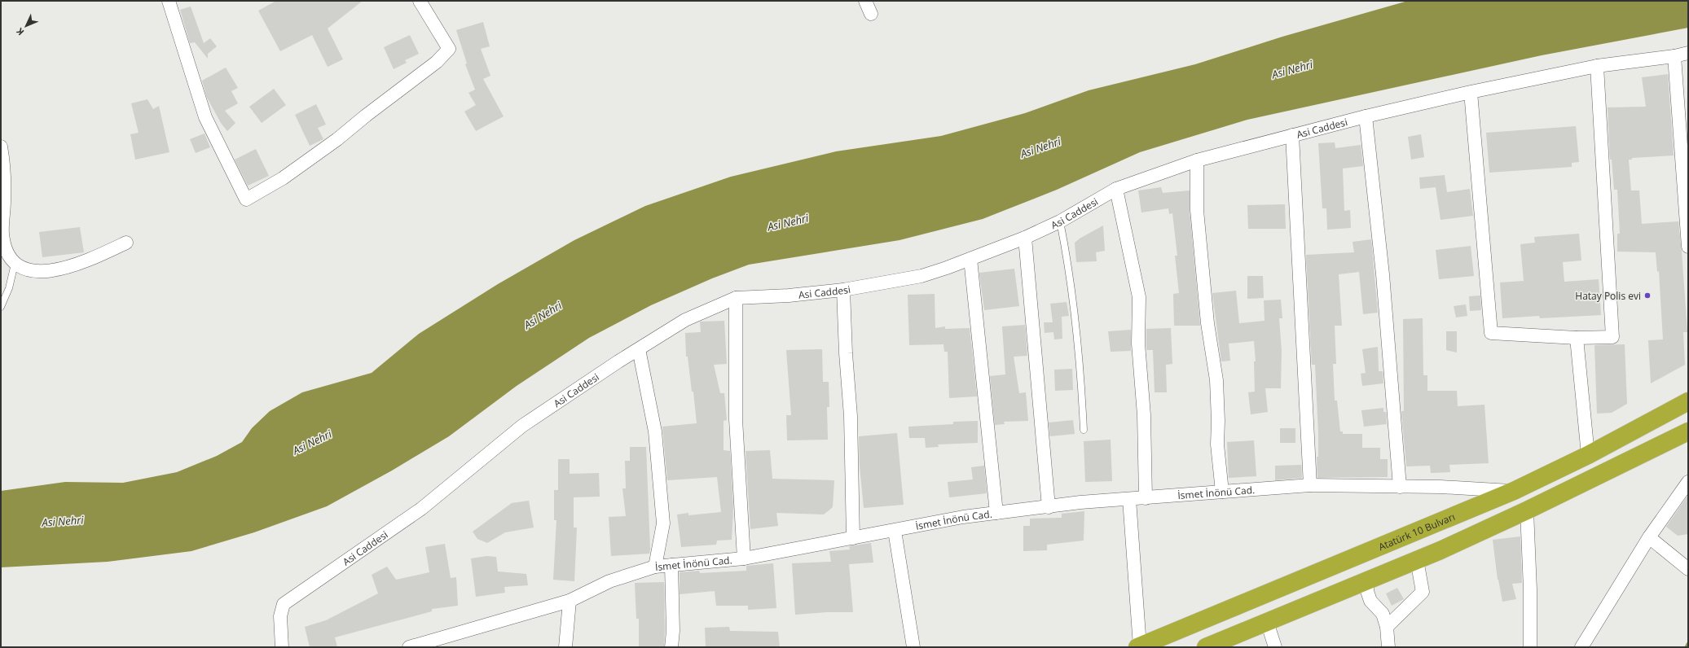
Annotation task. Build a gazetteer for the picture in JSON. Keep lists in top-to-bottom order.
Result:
{
  "streets": {
    "highway": ["Atatürk 10 Bulvarı"],
    "street": ["Asi Caddesi", "İsmet İnönü Cad."]
  },
  "crossings": [
    ["İsmet İnönü Cad.", "Atatürk 10 Bulvarı"]
  ],
  "water": ["Asi Nehri"],
  "places": ["Hatay Polis evi"],
  "north": "bottom left"
}
